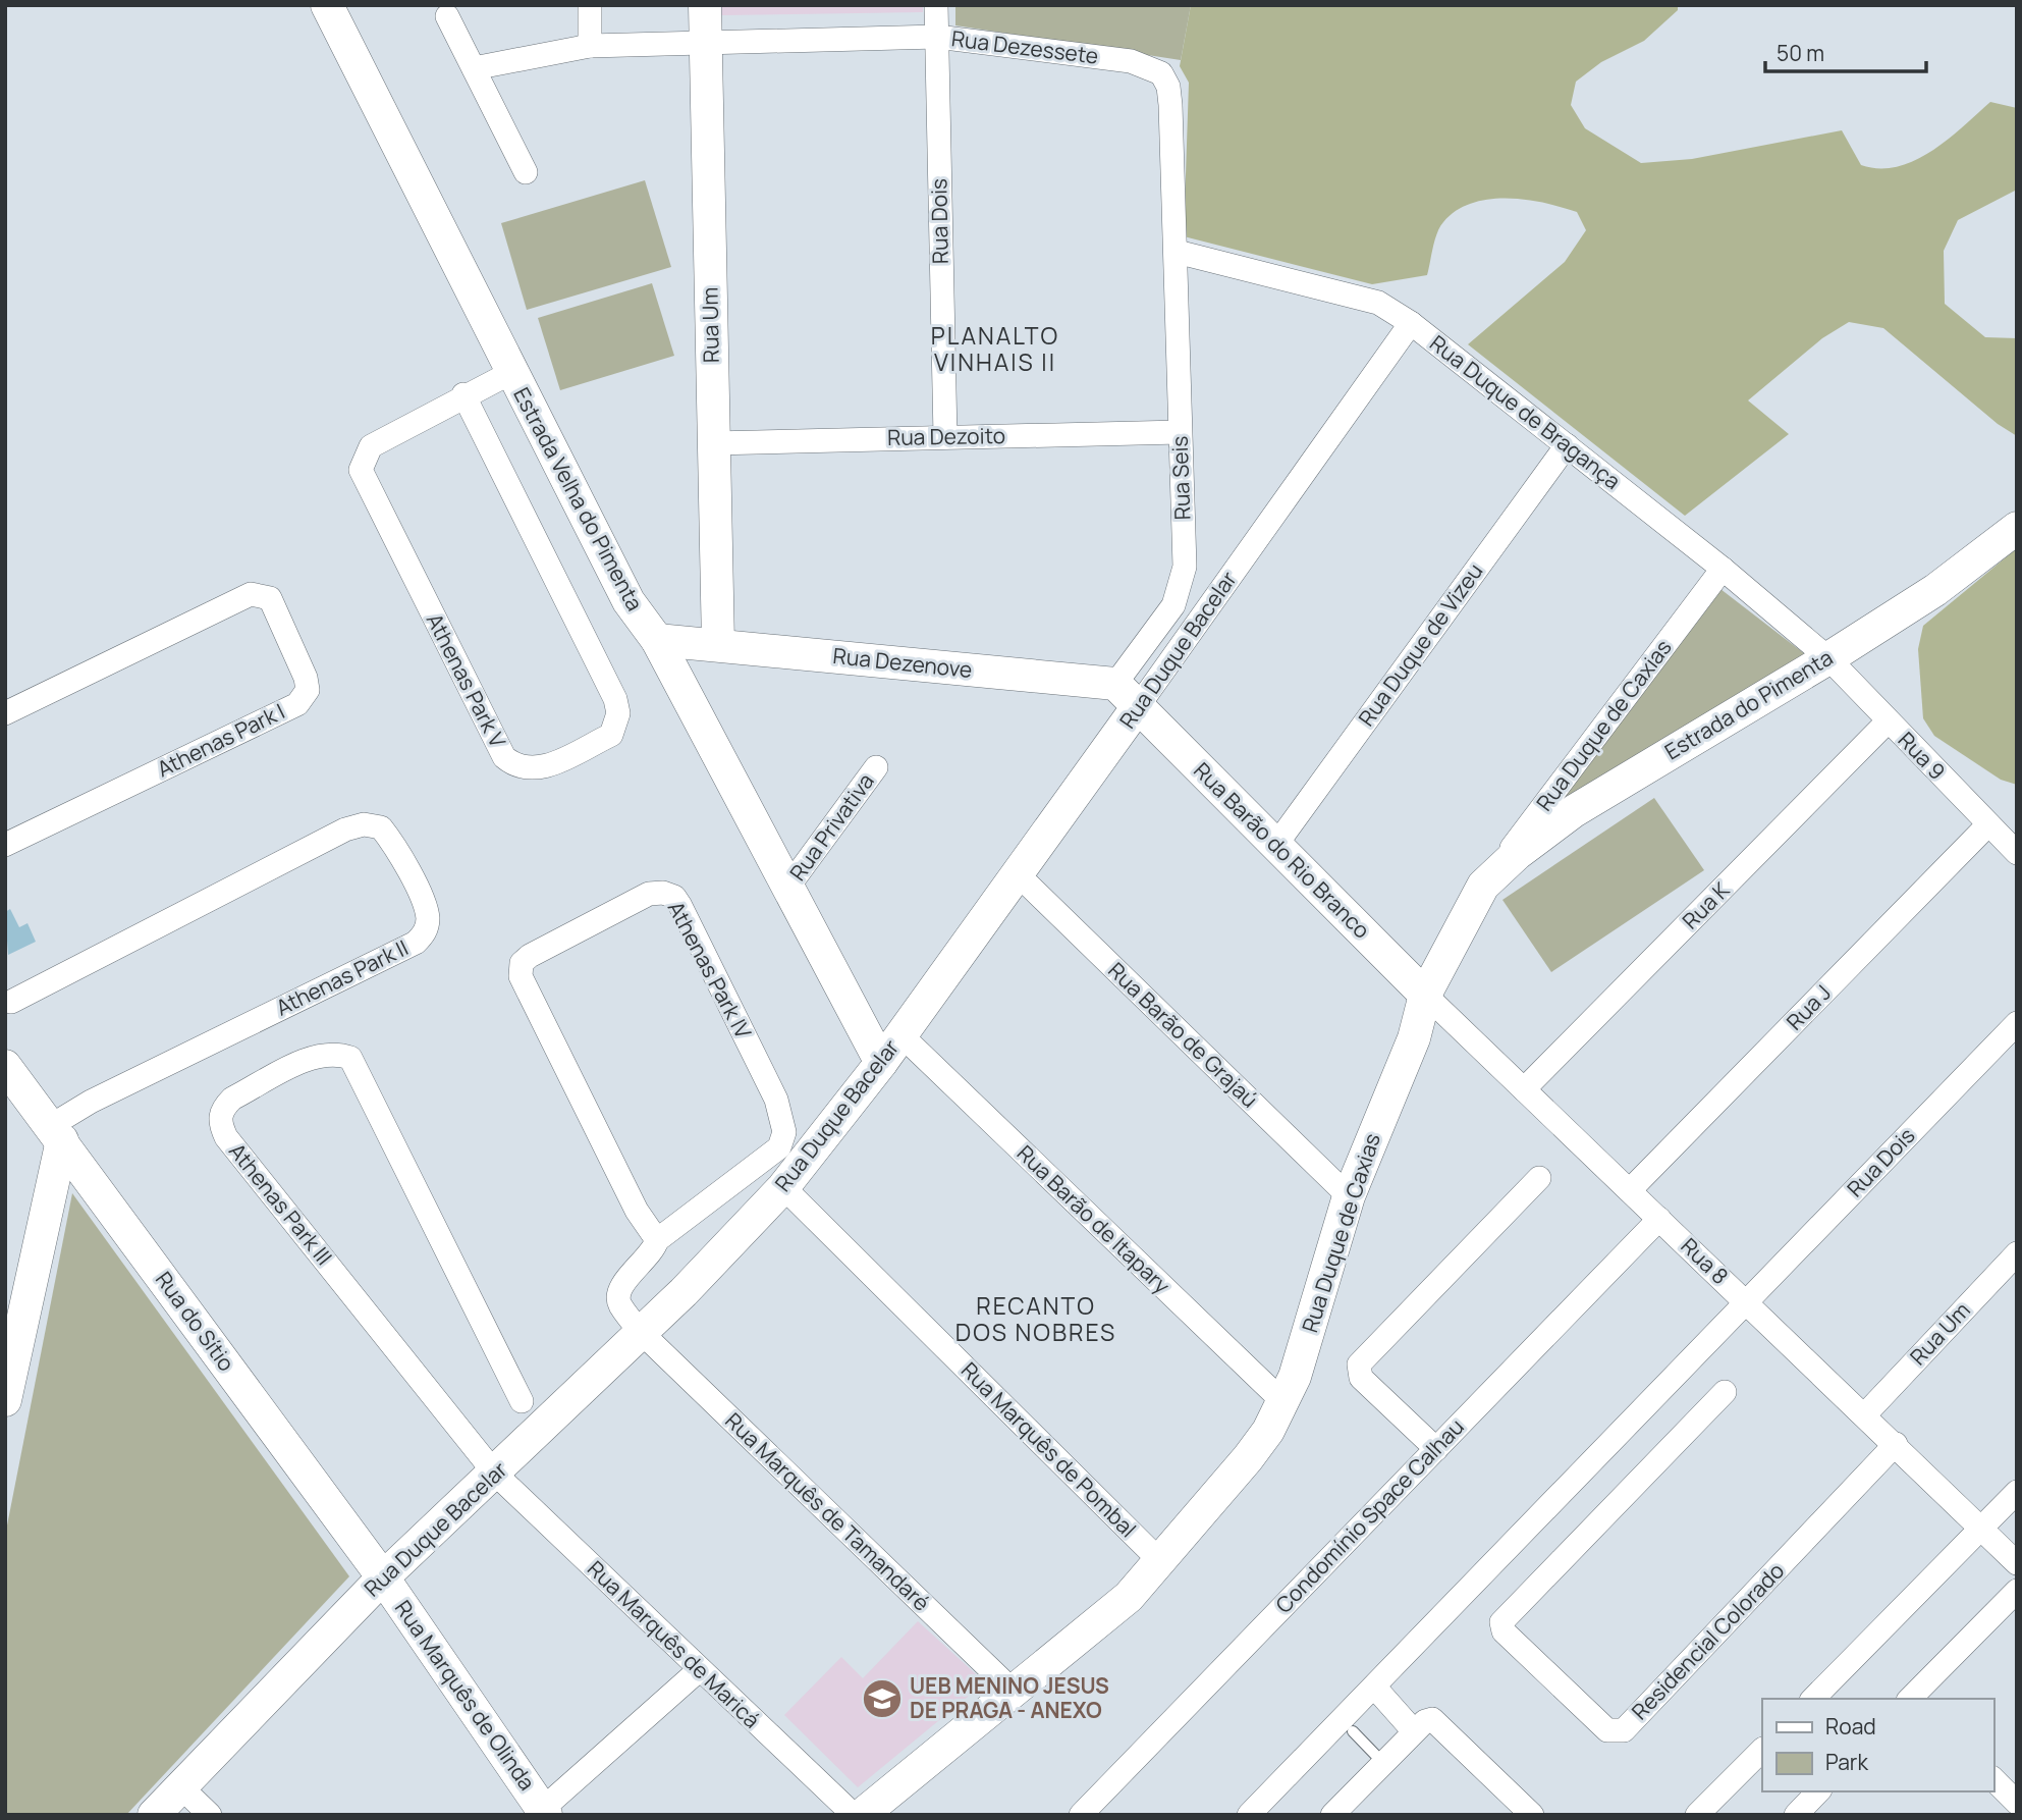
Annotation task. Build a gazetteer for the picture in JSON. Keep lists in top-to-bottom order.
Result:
{
  "streets": {
    "main road": [
      "Rua Um",
      "Estrada Velha do Pimenta",
      "Rua Duque Bacelar",
      "Rua Dezenove",
      "Estrada do Pimenta",
      "Rua Duque de Caxias",
      "Rua Barão do Rio Branco",
      "Rua do Sítio",
      "Rua Marquês de Olinda"
    ],
    "street": [
      "Rua Dezessete",
      "Rua Dois",
      "Rua Duque de Bragança",
      "Rua Dezoito",
      "Rua Seis",
      "Rua Duque de Vizeu",
      "Athenas Park V",
      "Athenas Park I",
      "Rua 9",
      "Rua Privativa",
      "Rua K",
      "Athenas Park IV",
      "Athenas Park II",
      "Rua J",
      "Rua Barão de Grajaú",
      "Athenas Park III",
      "Rua Barão de Itapary",
      "Rua 8",
      "Rua Marquês de Pombal",
      "Rua Marquês de Tamandaré",
      "Condomínio Space Calhau",
      "Residencial Colorado",
      "Rua Marquês de Maricá"
    ]
  },
  "crossings": [
    ["Rua Dezessete", "Rua Dois"],
    ["Rua Dezessete", "Rua Um"],
    ["Rua Dezessete", "Rua Duque de Bragança"],
    ["Rua Dezessete", "Rua Seis"],
    ["Rua Dois", "Rua Dezoito"],
    ["Rua Dois", "Rua 8"],
    ["Rua Um", "Rua Dezoito"],
    ["Rua Um", "Rua Dezenove"],
    ["Rua Um", "Rua 8"],
    ["Rua Duque de Bragança", "Rua Seis"],
    ["Rua Duque de Bragança", "Rua Duque de Vizeu"],
    ["Rua Duque de Bragança", "Rua Duque Bacelar"],
    ["Rua Duque de Bragança", "Estrada do Pimenta"],
    ["Rua Duque de Bragança", "Rua Duque de Caxias"],
    ["Rua Duque de Bragança", "Rua 9"],
    ["Rua Dezoito", "Rua Seis"],
    ["Rua Seis", "Rua Duque Bacelar"],
    ["Rua Seis", "Rua Dezenove"],
    ["Rua Seis", "Rua Barão do Rio Branco"],
    ["Estrada Velha do Pimenta", "Rua Duque Bacelar"],
    ["Estrada Velha do Pimenta", "Rua Dezenove"],
    ["Estrada Velha do Pimenta", "Athenas Park V"],
    ["Estrada Velha do Pimenta", "Rua Privativa"],
    ["Rua Duque de Vizeu", "Rua Barão do Rio Branco"],
    ["Rua Duque Bacelar", "Rua Dezenove"],
    ["Rua Duque Bacelar", "Rua Barão do Rio Branco"],
    ["Rua Duque Bacelar", "Athenas Park IV"],
    ["Rua Duque Bacelar", "Rua Barão de Grajaú"],
    ["Rua Duque Bacelar", "Athenas Park III"],
    ["Rua Duque Bacelar", "Rua Barão de Itapary"],
    ["Rua Duque Bacelar", "Rua do Sítio"],
    ["Rua Duque Bacelar", "Rua Marquês de Pombal"],
    ["Rua Duque Bacelar", "Rua Marquês de Tamandaré"],
    ["Rua Duque Bacelar", "Rua Marquês de Maricá"],
    ["Rua Duque Bacelar", "Rua Marquês de Olinda"],
    ["Rua Dezenove", "Rua Barão do Rio Branco"],
    ["Estrada do Pimenta", "Rua Duque de Caxias"],
    ["Estrada do Pimenta", "Rua 9"],
    ["Rua Duque de Caxias", "Rua Barão do Rio Branco"],
    ["Rua Duque de Caxias", "Rua Barão de Grajaú"],
    ["Rua Duque de Caxias", "Rua Barão de Itapary"],
    ["Rua Duque de Caxias", "Rua 8"],
    ["Rua Duque de Caxias", "Rua Marquês de Pombal"],
    ["Rua Duque de Caxias", "Rua Marquês de Tamandaré"],
    ["Rua 9", "Rua K"],
    ["Rua 9", "Rua J"],
    ["Rua Barão do Rio Branco", "Rua 8"],
    ["Rua K", "Rua 8"],
    ["Athenas Park IV", "Rua Marquês de Tamandaré"],
    ["Athenas Park II", "Rua do Sítio"],
    ["Rua J", "Rua 8"],
    ["Athenas Park III", "Rua Marquês de Maricá"],
    ["Rua 8", "Condomínio Space Calhau"],
    ["Rua 8", "Residencial Colorado"],
    ["Rua do Sítio", "Rua Marquês de Olinda"]
  ],
  "districts": ["PLANALTO VINHAIS II", "RECANTO DOS NOBRES"],
  "places": {
    "school or university": ["UEB MENINO JESUS DE PRAGA - ANEXO"]
  },
  "legend": ["Road", "Park"],
  "scale_bar": "50 m"
}
